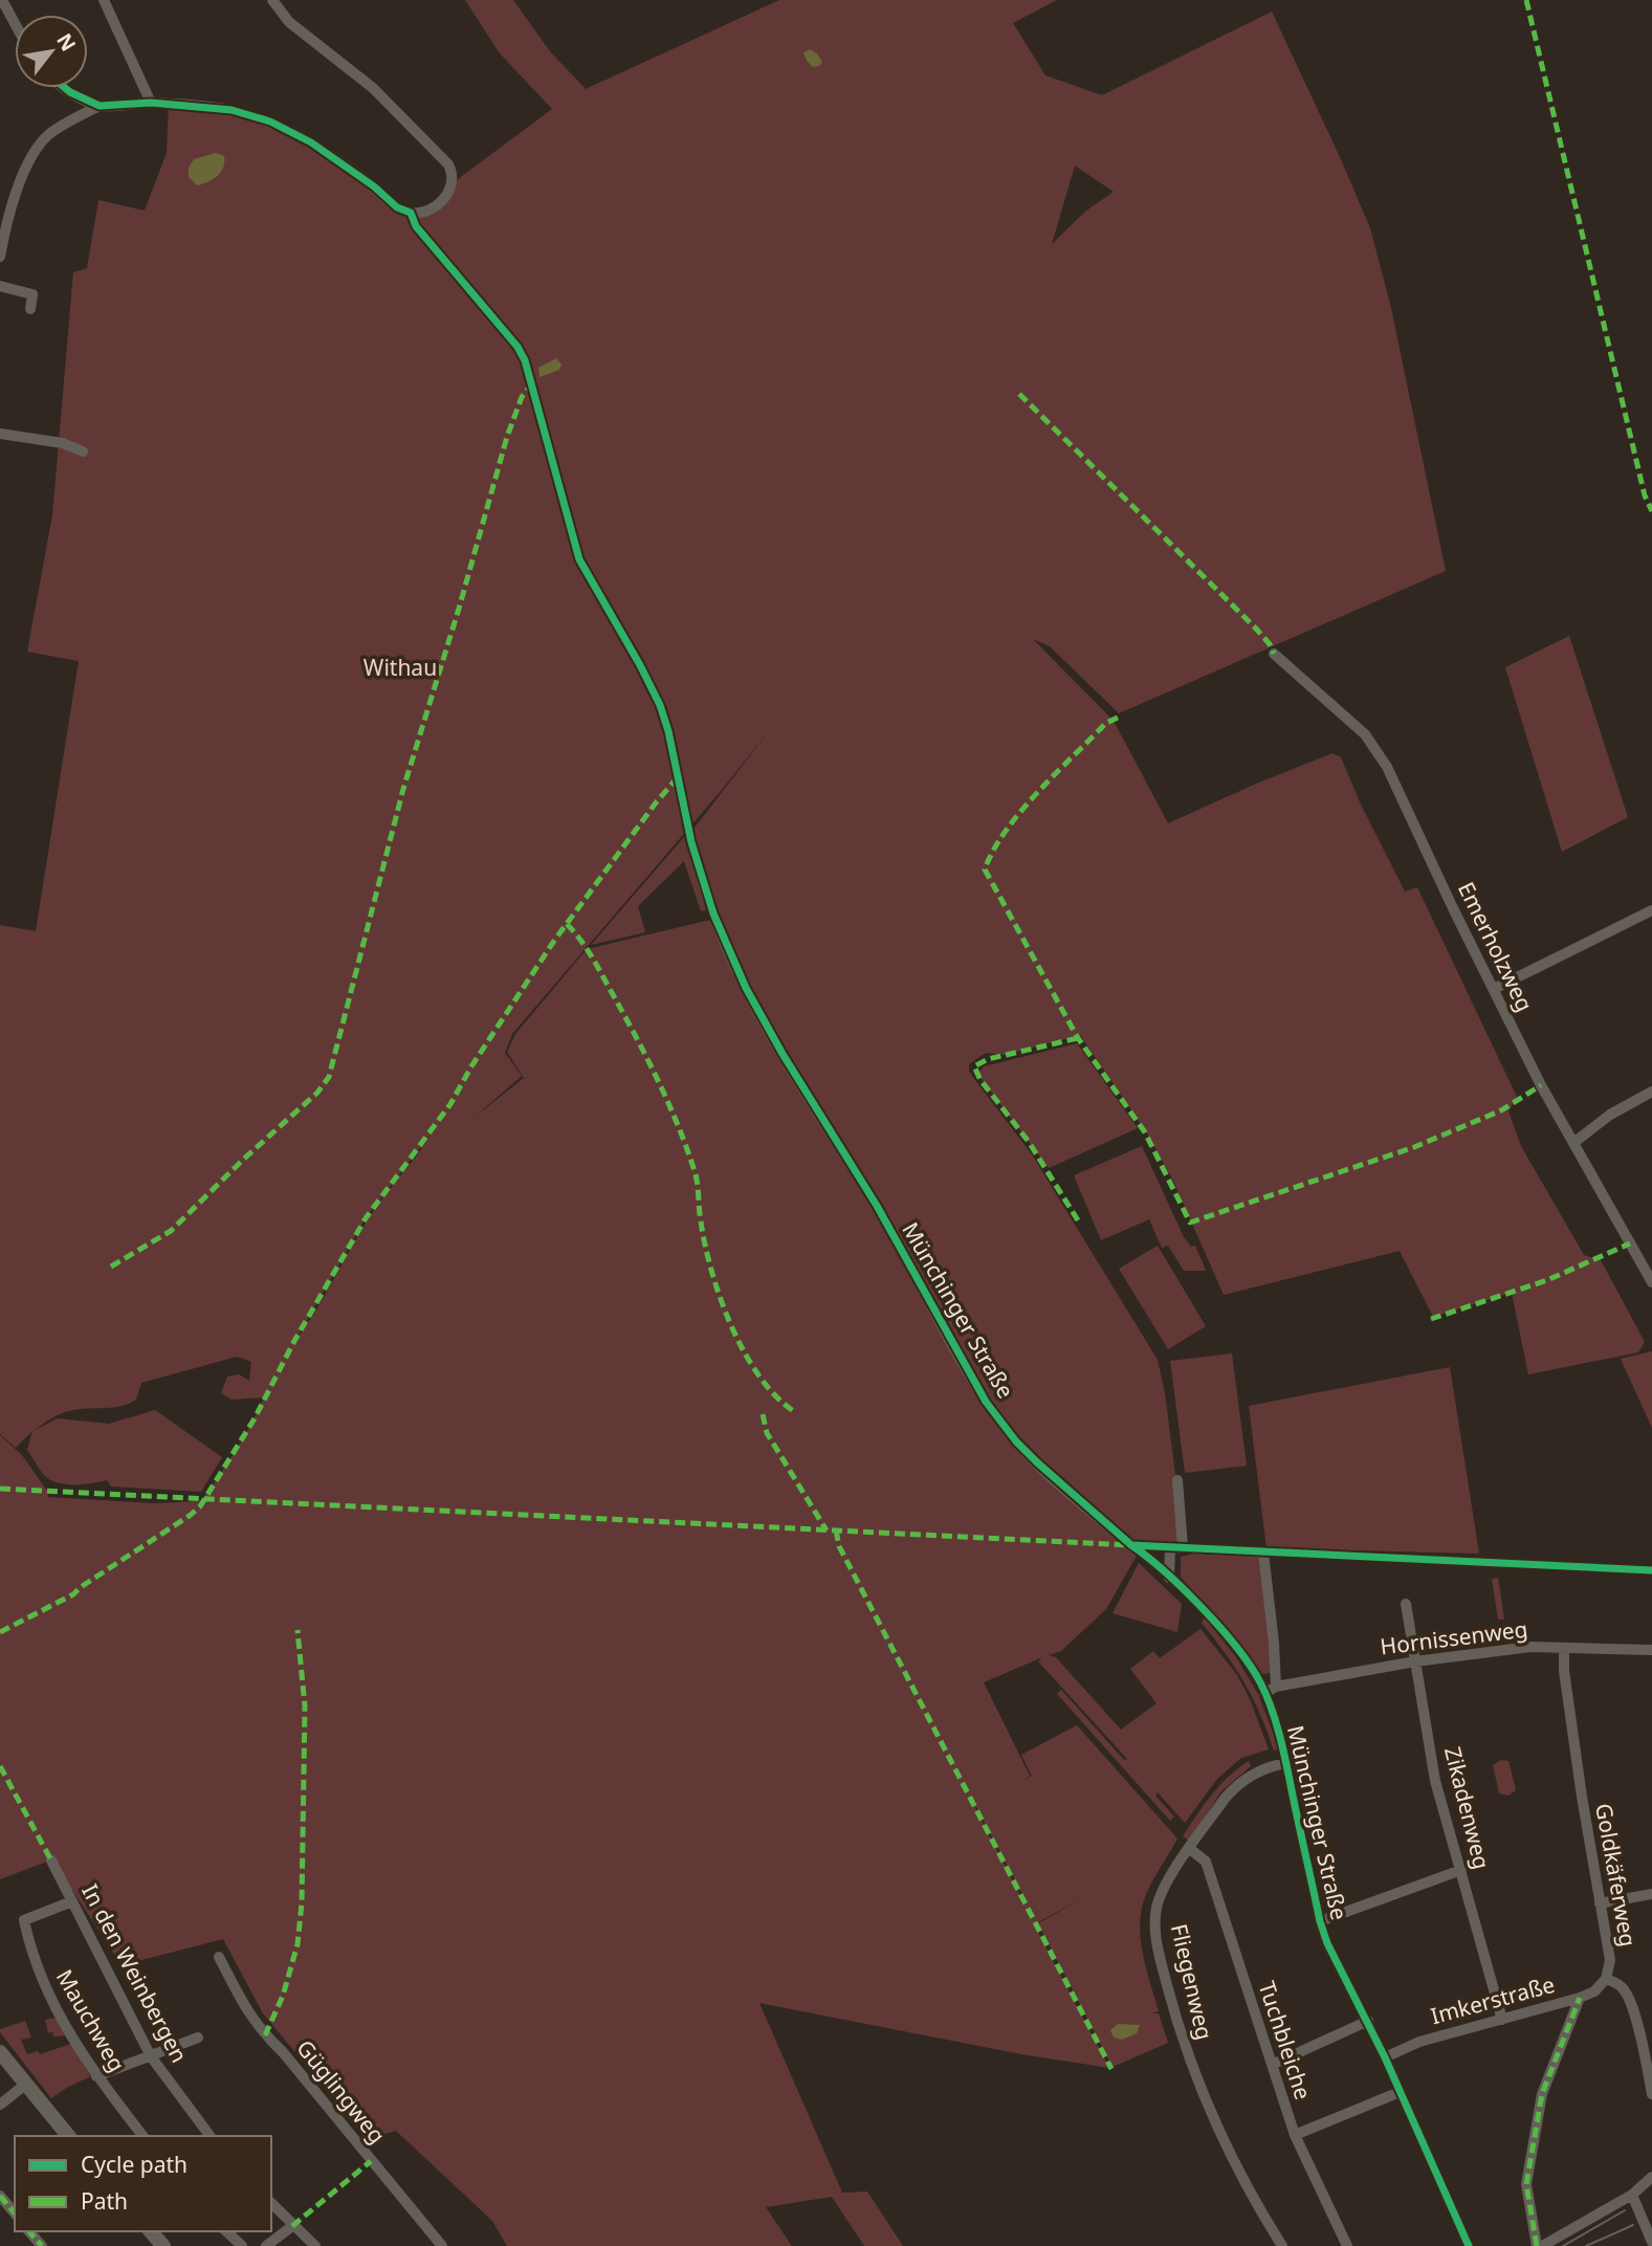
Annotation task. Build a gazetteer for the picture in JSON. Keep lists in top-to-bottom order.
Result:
{
  "streets": {
    "street": [
      "Emerholzweg",
      "Münchinger Straße",
      "Hornissenweg",
      "Zikadenweg",
      "Goldkäferweg",
      "In den Weinbergen",
      "Fliegenweg",
      "Imkerstraße",
      "Mauchweg",
      "Tuchbleiche",
      "Güglingweg"
    ]
  },
  "crossings": [
    ["Münchinger Straße", "Hornissenweg"],
    ["Münchinger Straße", "Fliegenweg"],
    ["Münchinger Straße", "Imkerstraße"],
    ["Hornissenweg", "Zikadenweg"],
    ["Hornissenweg", "Goldkäferweg"],
    ["Zikadenweg", "Imkerstraße"],
    ["Goldkäferweg", "Imkerstraße"],
    ["In den Weinbergen", "Mauchweg"],
    ["Fliegenweg", "Tuchbleiche"]
  ],
  "parks": ["Withau"],
  "legend": ["Cycle path", "Path"],
  "north": "top right"
}
